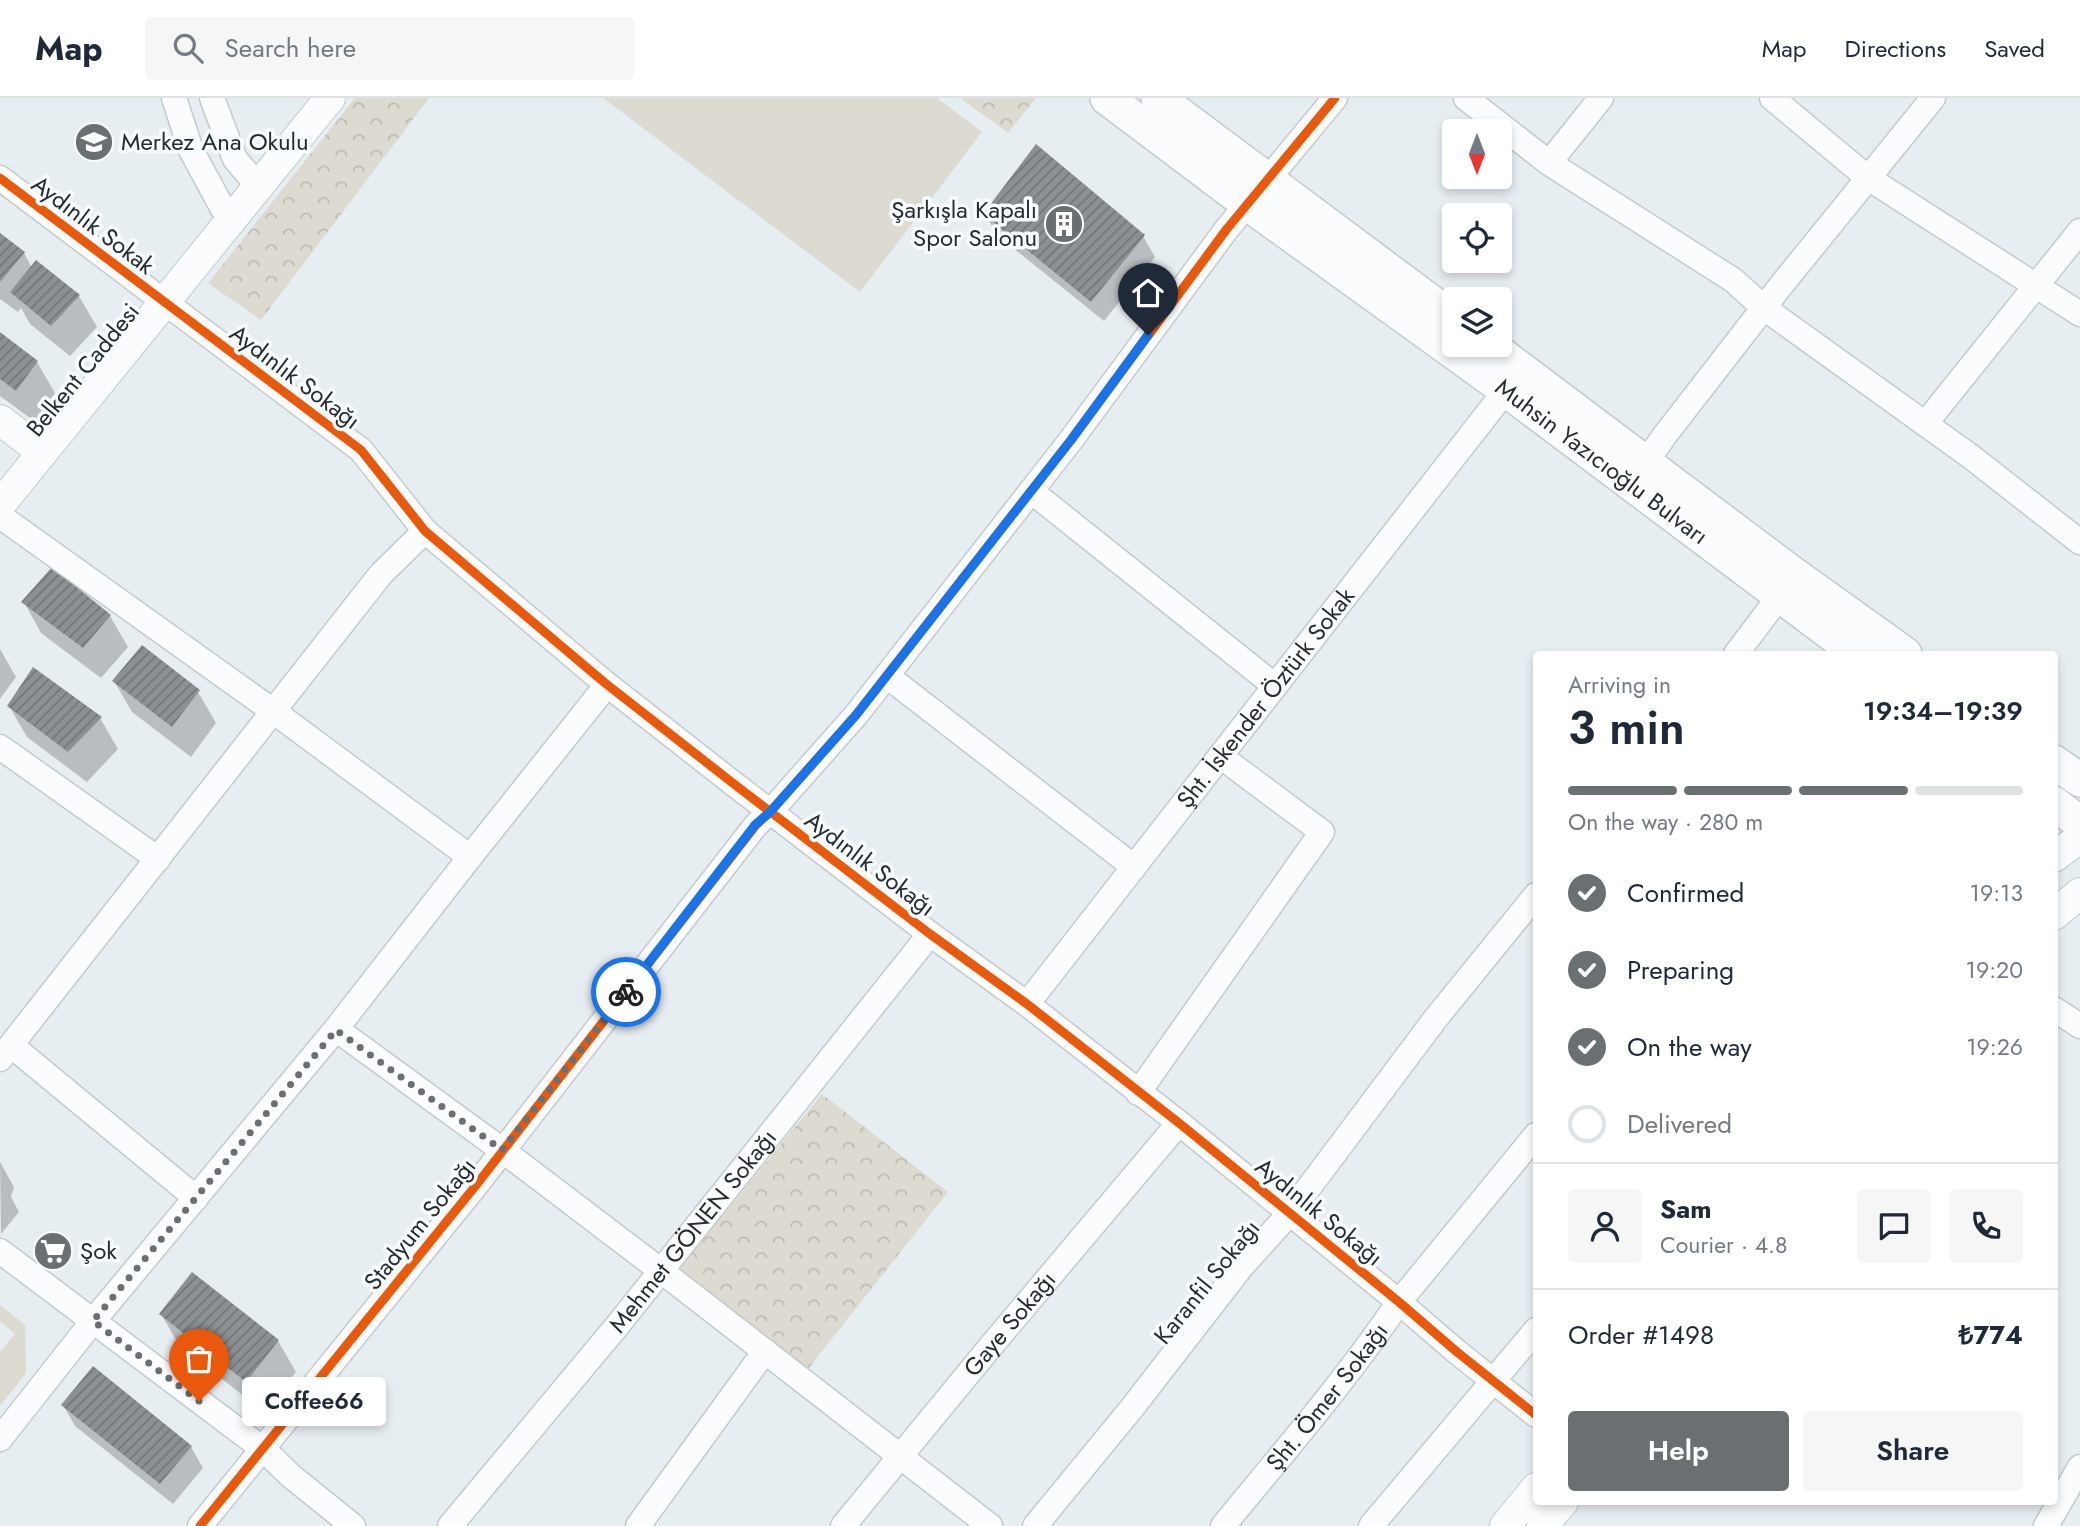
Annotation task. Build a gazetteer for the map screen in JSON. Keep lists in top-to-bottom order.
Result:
{
  "streets": {
    "main road": ["Muhsin Yazıcıoğlu Bulvarı"],
    "street": [
      "Aydınlık Sokak",
      "Belkent Caddesi",
      "Aydınlık Sokağı",
      "Şht. İskender Öztürk Sokak",
      "Stadyum Sokağı",
      "Mehmet GÖNEN Sokağı",
      "Karanfil Sokağı",
      "Gaye Sokağı",
      "Şht. Ömer Sokağı"
    ]
  },
  "crossings": [
    ["Aydınlık Sokak", "Belkent Caddesi"],
    ["Aydınlık Sokak", "Aydınlık Sokağı"],
    ["Belkent Caddesi", "Aydınlık Sokağı"],
    ["Aydınlık Sokağı", "Şht. İskender Öztürk Sokak"],
    ["Aydınlık Sokağı", "Stadyum Sokağı"],
    ["Aydınlık Sokağı", "Mehmet GÖNEN Sokağı"],
    ["Aydınlık Sokağı", "Karanfil Sokağı"],
    ["Aydınlık Sokağı", "Gaye Sokağı"],
    ["Aydınlık Sokağı", "Şht. Ömer Sokağı"],
    ["Muhsin Yazıcıoğlu Bulvarı", "Şht. İskender Öztürk Sokak"],
    ["Muhsin Yazıcıoğlu Bulvarı", "Stadyum Sokağı"]
  ],
  "places": {
    "school or university": ["Merkez Ana Okulu"],
    "building": ["Şarkışla Kapalı Spor Salonu"],
    "supermarket": ["Şok"],
    "other": ["Coffee66"]
  },
  "north": "bottom",
  "page": {
    "header": "Map",
    "search": "Search here",
    "nav": ["Map", "Directions", "Saved"],
    "heading": ["3 min", "Arriving in", "19:34–19:39"],
    "panel": [
      "Sam",
      "Courier · 4.8",
      "Order #1498",
      "₺774"
    ],
    "bar": "On the way · 280 m",
    "list": [
      ["Confirmed", "19:13"],
      ["Preparing", "19:20"],
      ["On the way", "19:26"],
      "Delivered"
    ],
    "bubble": "Coffee66",
    "buttons": ["Help", "Share"]
  }
}
